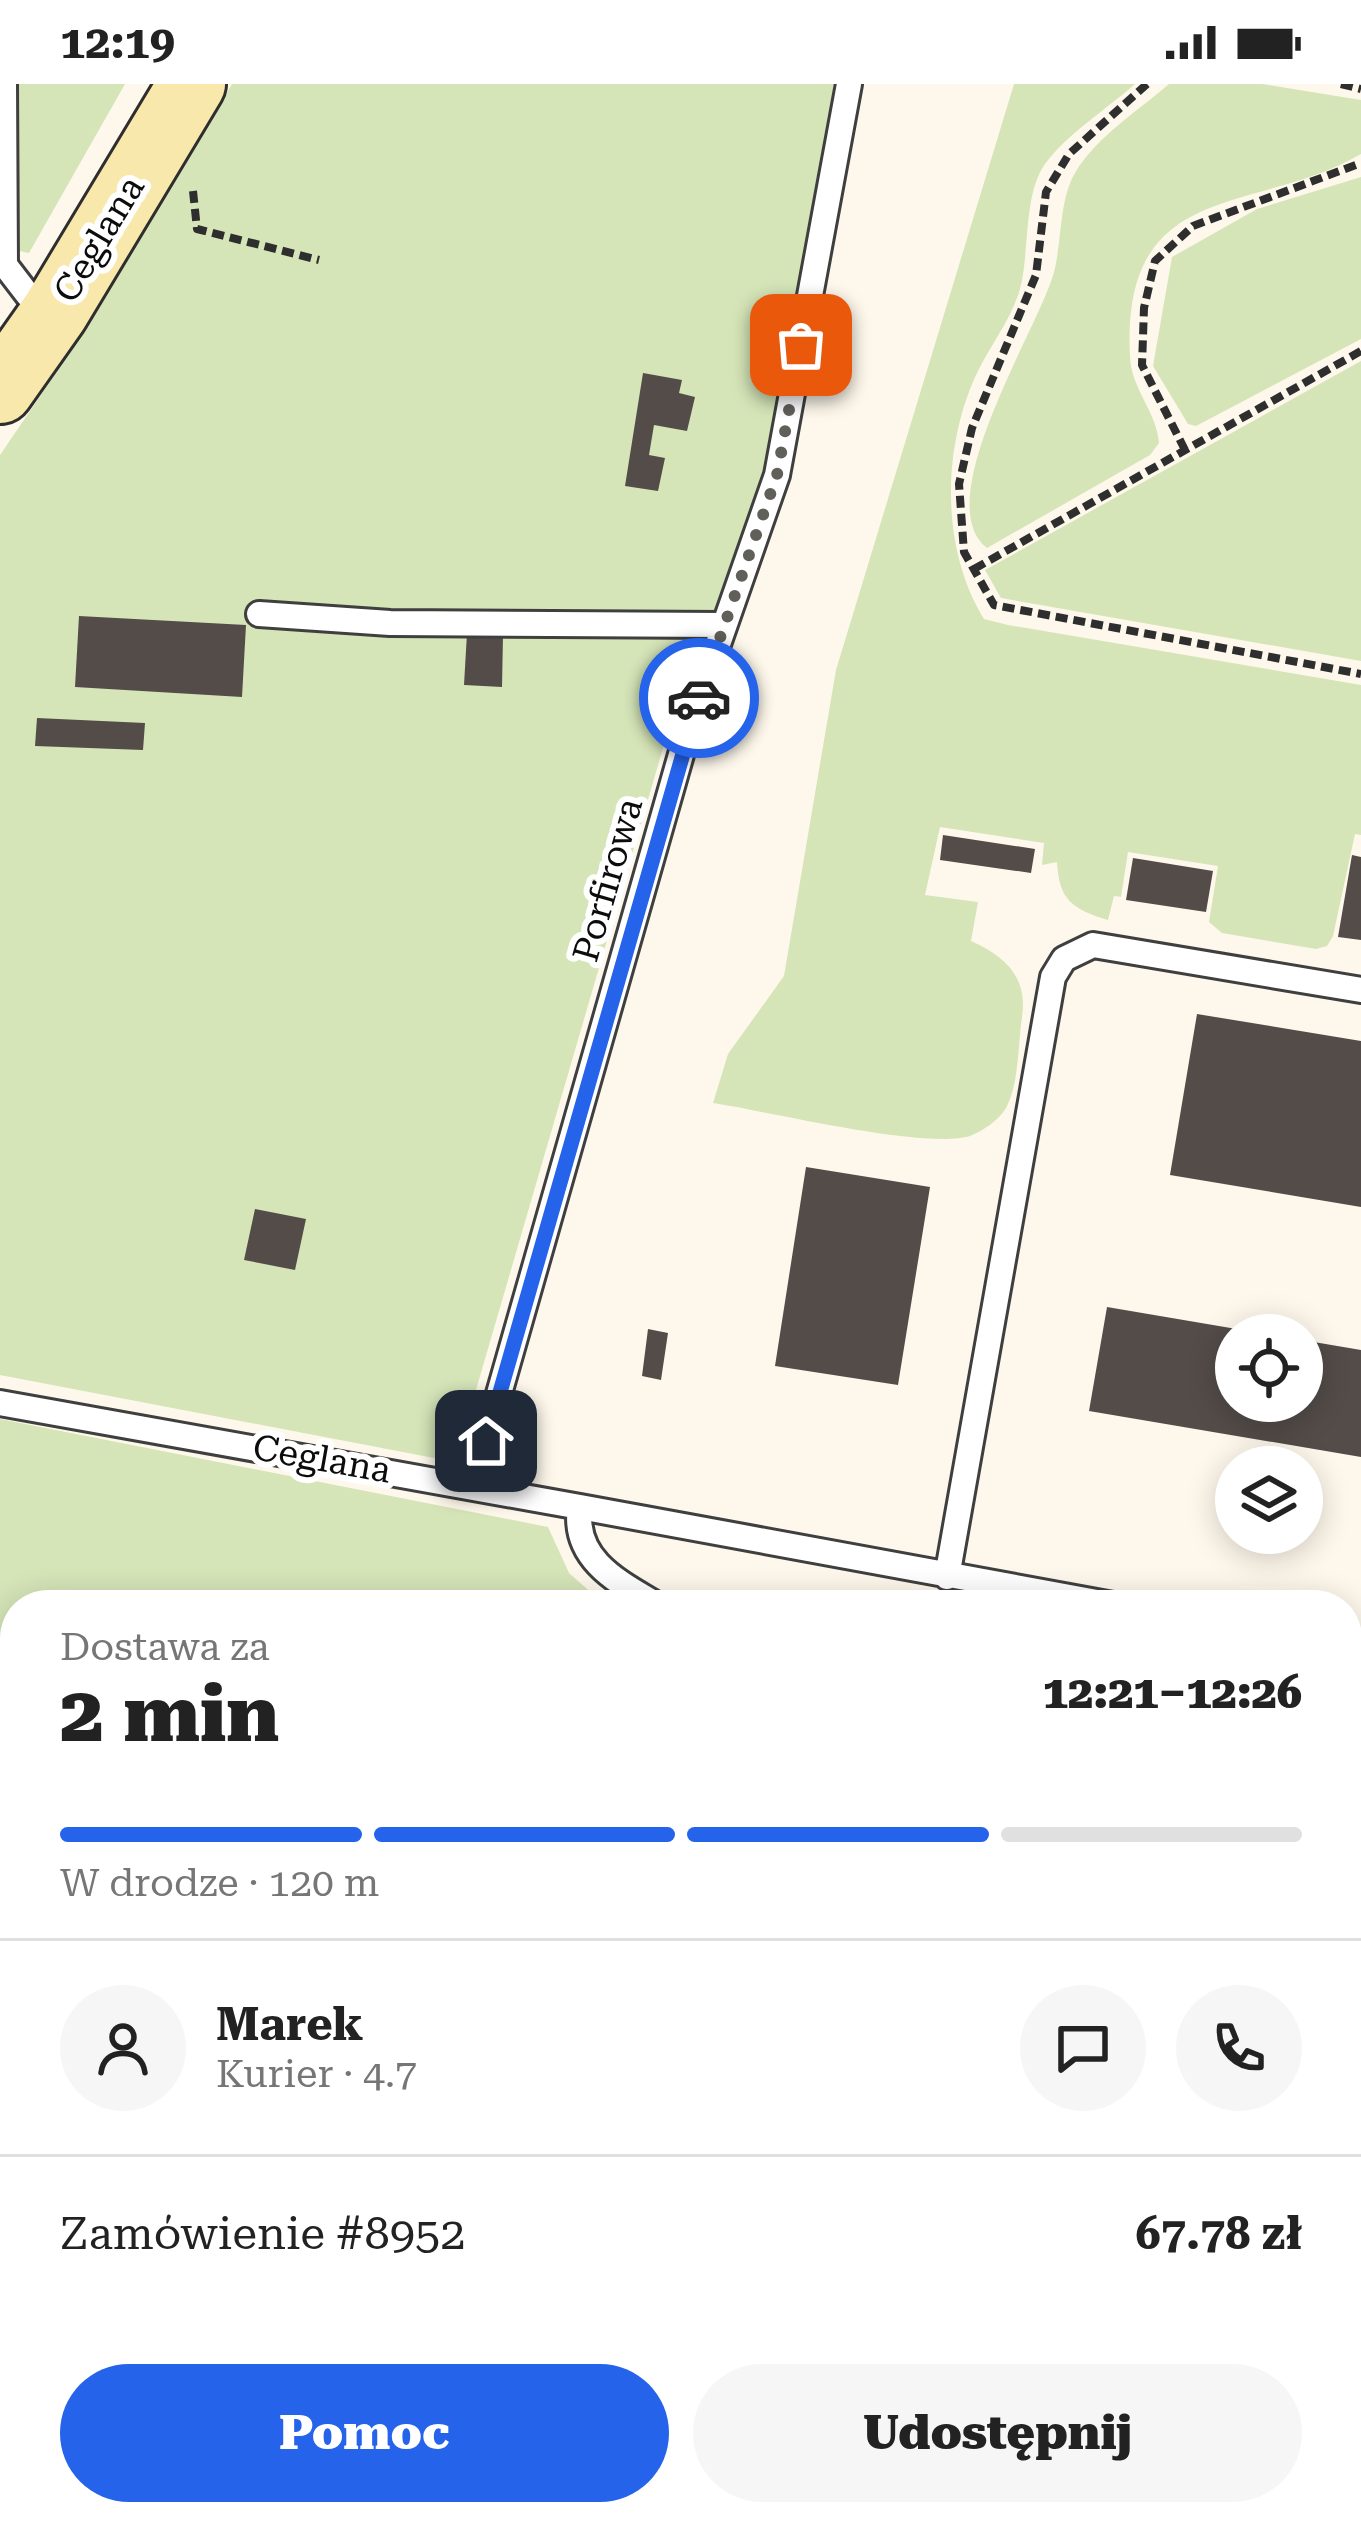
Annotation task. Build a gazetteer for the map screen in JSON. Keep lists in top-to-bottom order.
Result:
{
  "streets": {
    "street": ["Ceglana"],
    "lane": ["Porfirowa"]
  },
  "crossings": [
    ["Ceglana", "Porfirowa"]
  ],
  "page": {
    "status": "12:19",
    "heading": ["2 min", "Dostawa za", "12:21–12:26"],
    "panel": [
      "Marek",
      "Kurier · 4.7",
      "Zamówienie #8952",
      "67.78 zł"
    ],
    "bar": "W drodze · 120 m",
    "buttons": ["Pomoc", "Udostępnij"]
  }
}
